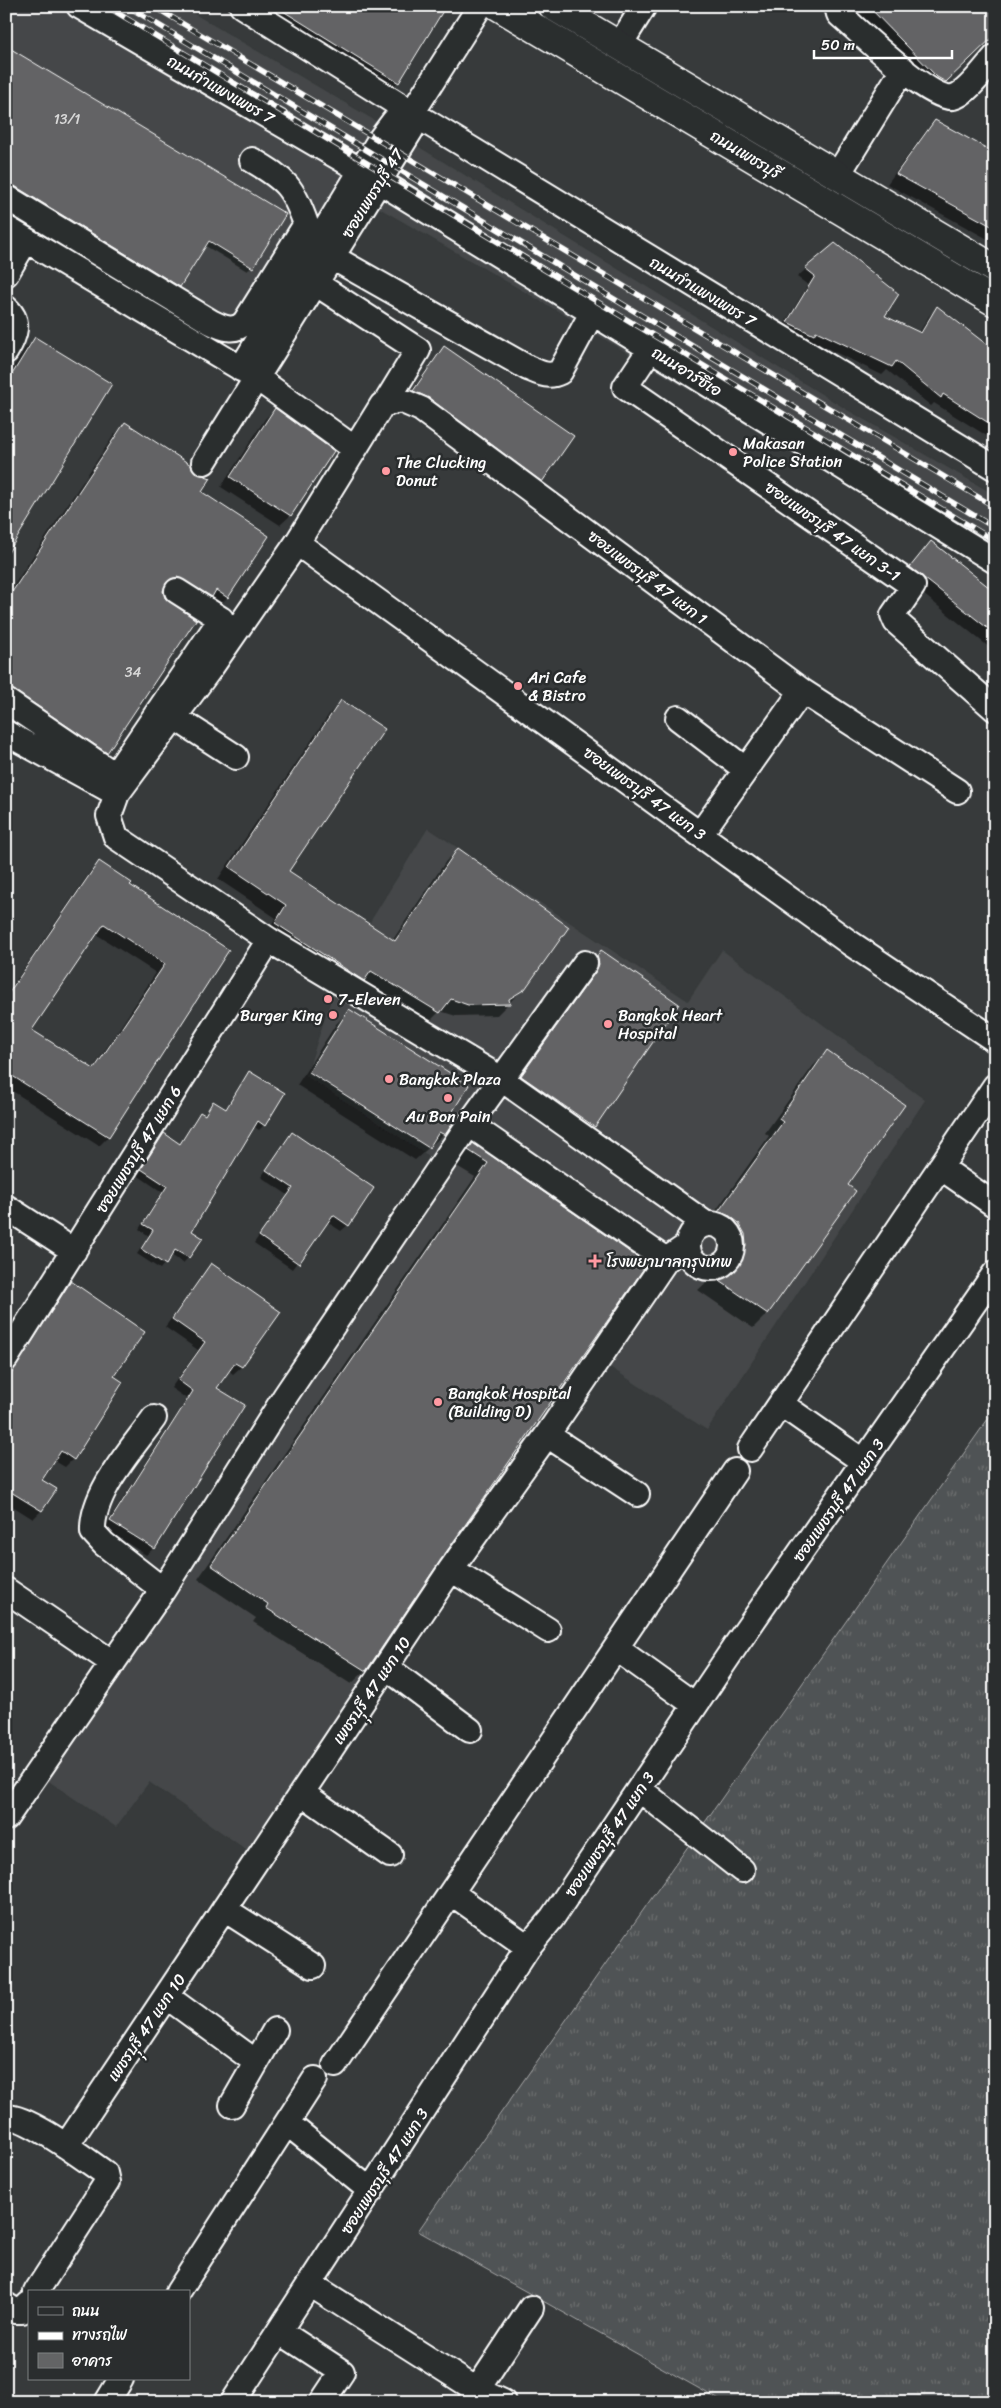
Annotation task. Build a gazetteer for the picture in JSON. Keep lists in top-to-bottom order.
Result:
{
  "streets": {
    "main road": ["ถนนเพชรบุรี"],
    "street": [
      "ถนนกำแพงเพชร 7",
      "ถนนอาร์ซีเอ",
      "ซอยเพชรบุรี 47 แยก 3-1",
      "ซอยเพชรบุรี 47 แยก 1",
      "ซอยเพชรบุรี 47 แยก 3",
      "ซอยเพชรบุรี 47 แยก 6",
      "เพชรบุุรี 47 แยก 10"
    ]
  },
  "crossings": [
    ["ถนนกำแพงเพชร 7", "ถนนอาร์ซีเอ"],
    ["ถนนอาร์ซีเอ", "ซอยเพชรบุรี 47 แยก 3-1"]
  ],
  "places": {
    "other": [
      "Makasan Police Station",
      "The Clucking Donut",
      "Ari Cafe & Bistro",
      "7-Eleven",
      "Burger King",
      "Bangkok Heart Hospital",
      "Bangkok Plaza",
      "Au Bon Pain",
      "Bangkok Hospital (Building D)"
    ],
    "health": ["โรงพยาบาลกรุงเทพ"]
  },
  "house_numbers": ["13/1", "34"],
  "legend": ["ถนน", "ทางรถไฟ", "อาคาร"],
  "scale_bar": "50 m"
}
